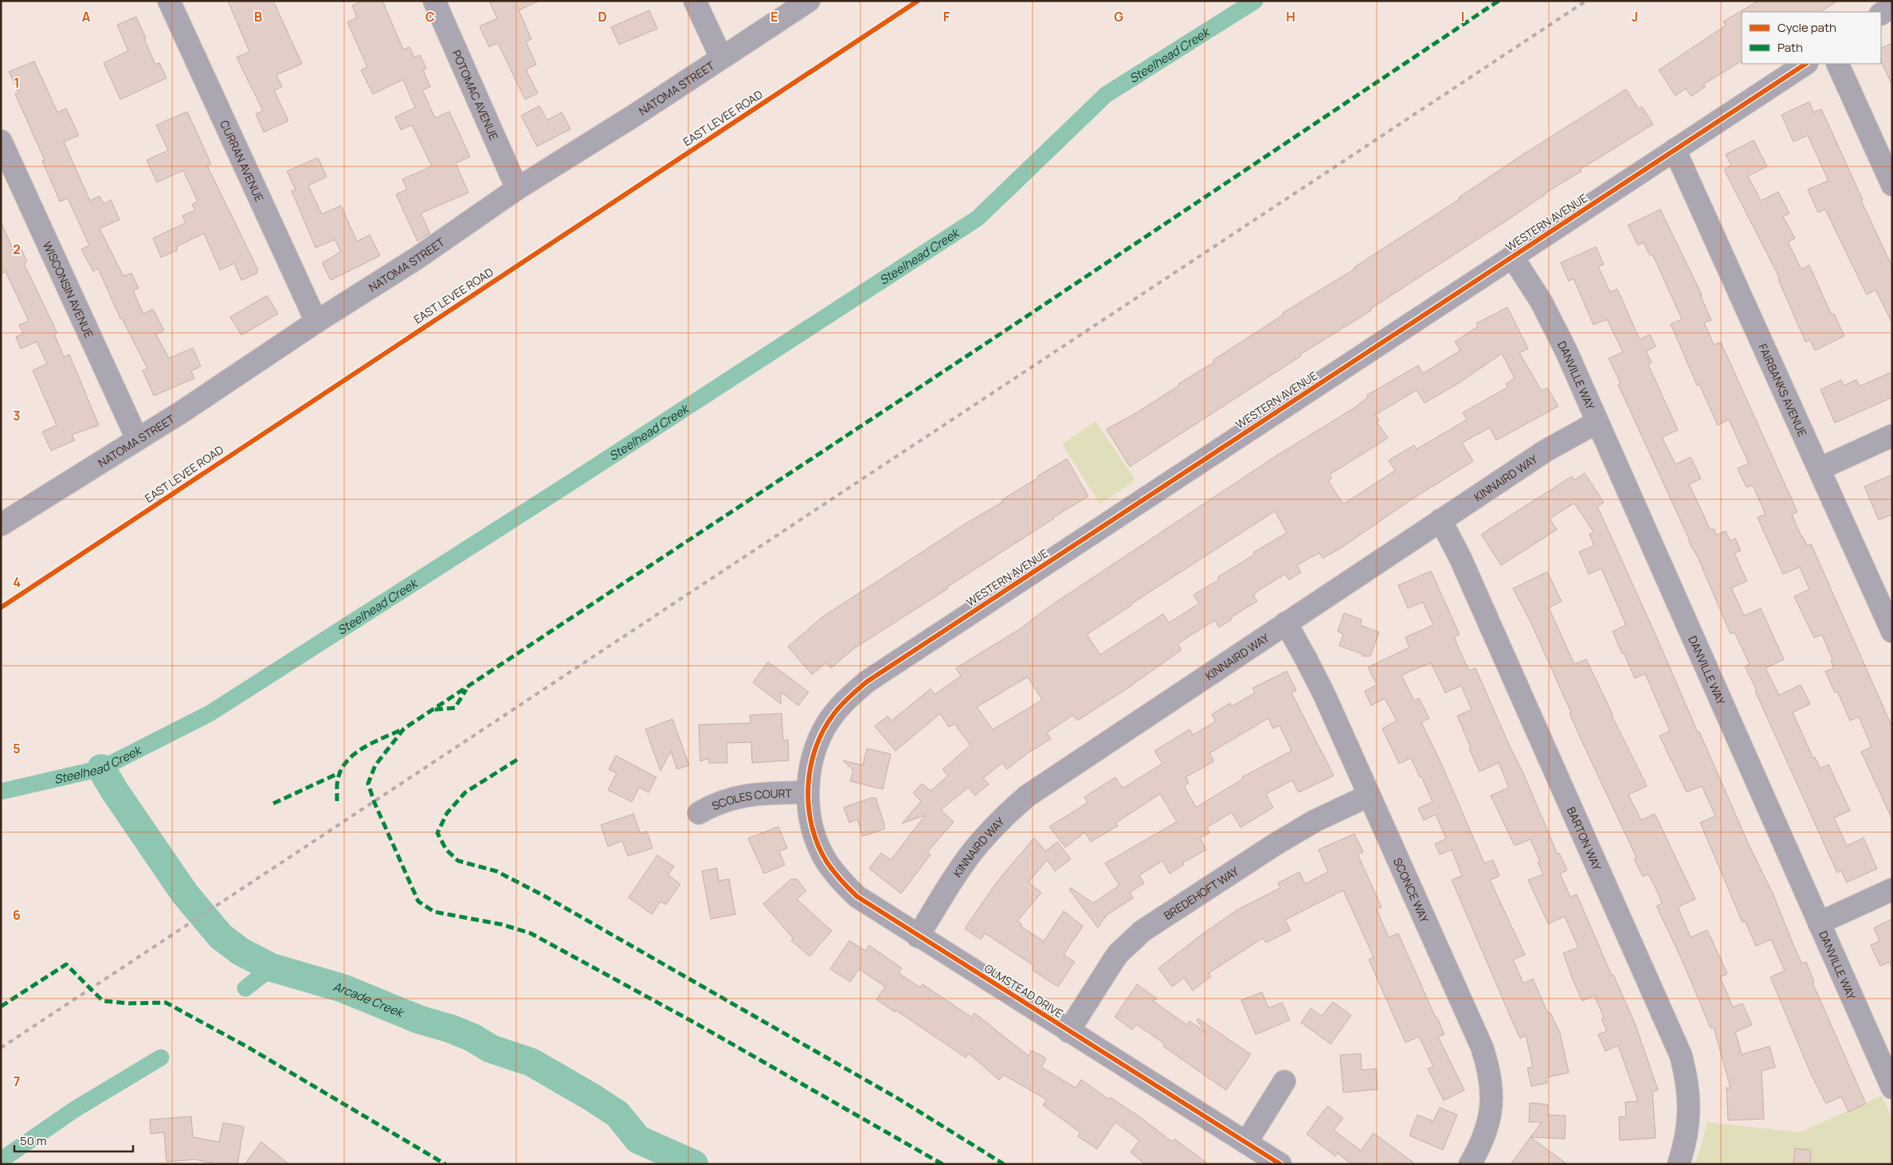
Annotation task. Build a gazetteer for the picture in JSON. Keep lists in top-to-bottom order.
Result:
{
  "streets": {
    "street": [
      "NATOMA STREET",
      "POTOMAC AVENUE",
      "CURRAN AVENUE",
      "WESTERN AVENUE",
      "WISCONSIN AVENUE",
      "DANVILLE WAY",
      "FAIRBANKS AVENUE",
      "KINNAIRD WAY",
      "SCOLES COURT",
      "BARTON WAY",
      "SCONCE WAY",
      "BREDEHOFT WAY",
      "OLMSTEAD DRIVE"
    ],
    "cycle path": ["EAST LEVEE ROAD"]
  },
  "crossings": [
    ["NATOMA STREET", "POTOMAC AVENUE"],
    ["NATOMA STREET", "CURRAN AVENUE"],
    ["NATOMA STREET", "WISCONSIN AVENUE"],
    ["WESTERN AVENUE", "DANVILLE WAY"],
    ["WESTERN AVENUE", "FAIRBANKS AVENUE"],
    ["WESTERN AVENUE", "SCOLES COURT"],
    ["WESTERN AVENUE", "OLMSTEAD DRIVE"],
    ["DANVILLE WAY", "KINNAIRD WAY"],
    ["KINNAIRD WAY", "BARTON WAY"],
    ["KINNAIRD WAY", "SCONCE WAY"],
    ["KINNAIRD WAY", "OLMSTEAD DRIVE"],
    ["SCOLES COURT", "OLMSTEAD DRIVE"],
    ["SCONCE WAY", "BREDEHOFT WAY"],
    ["BREDEHOFT WAY", "OLMSTEAD DRIVE"]
  ],
  "water": ["Steelhead Creek", "Arcade Creek"],
  "legend": ["Cycle path", "Path"],
  "scale_bar": "50 m",
  "grid": {
    "columns": [
      "A",
      "B",
      "C",
      "D",
      "E",
      "F",
      "G",
      "H",
      "I",
      "J"
    ],
    "rows": [
      "1",
      "2",
      "3",
      "4",
      "5",
      "6",
      "7"
    ]
  }
}
